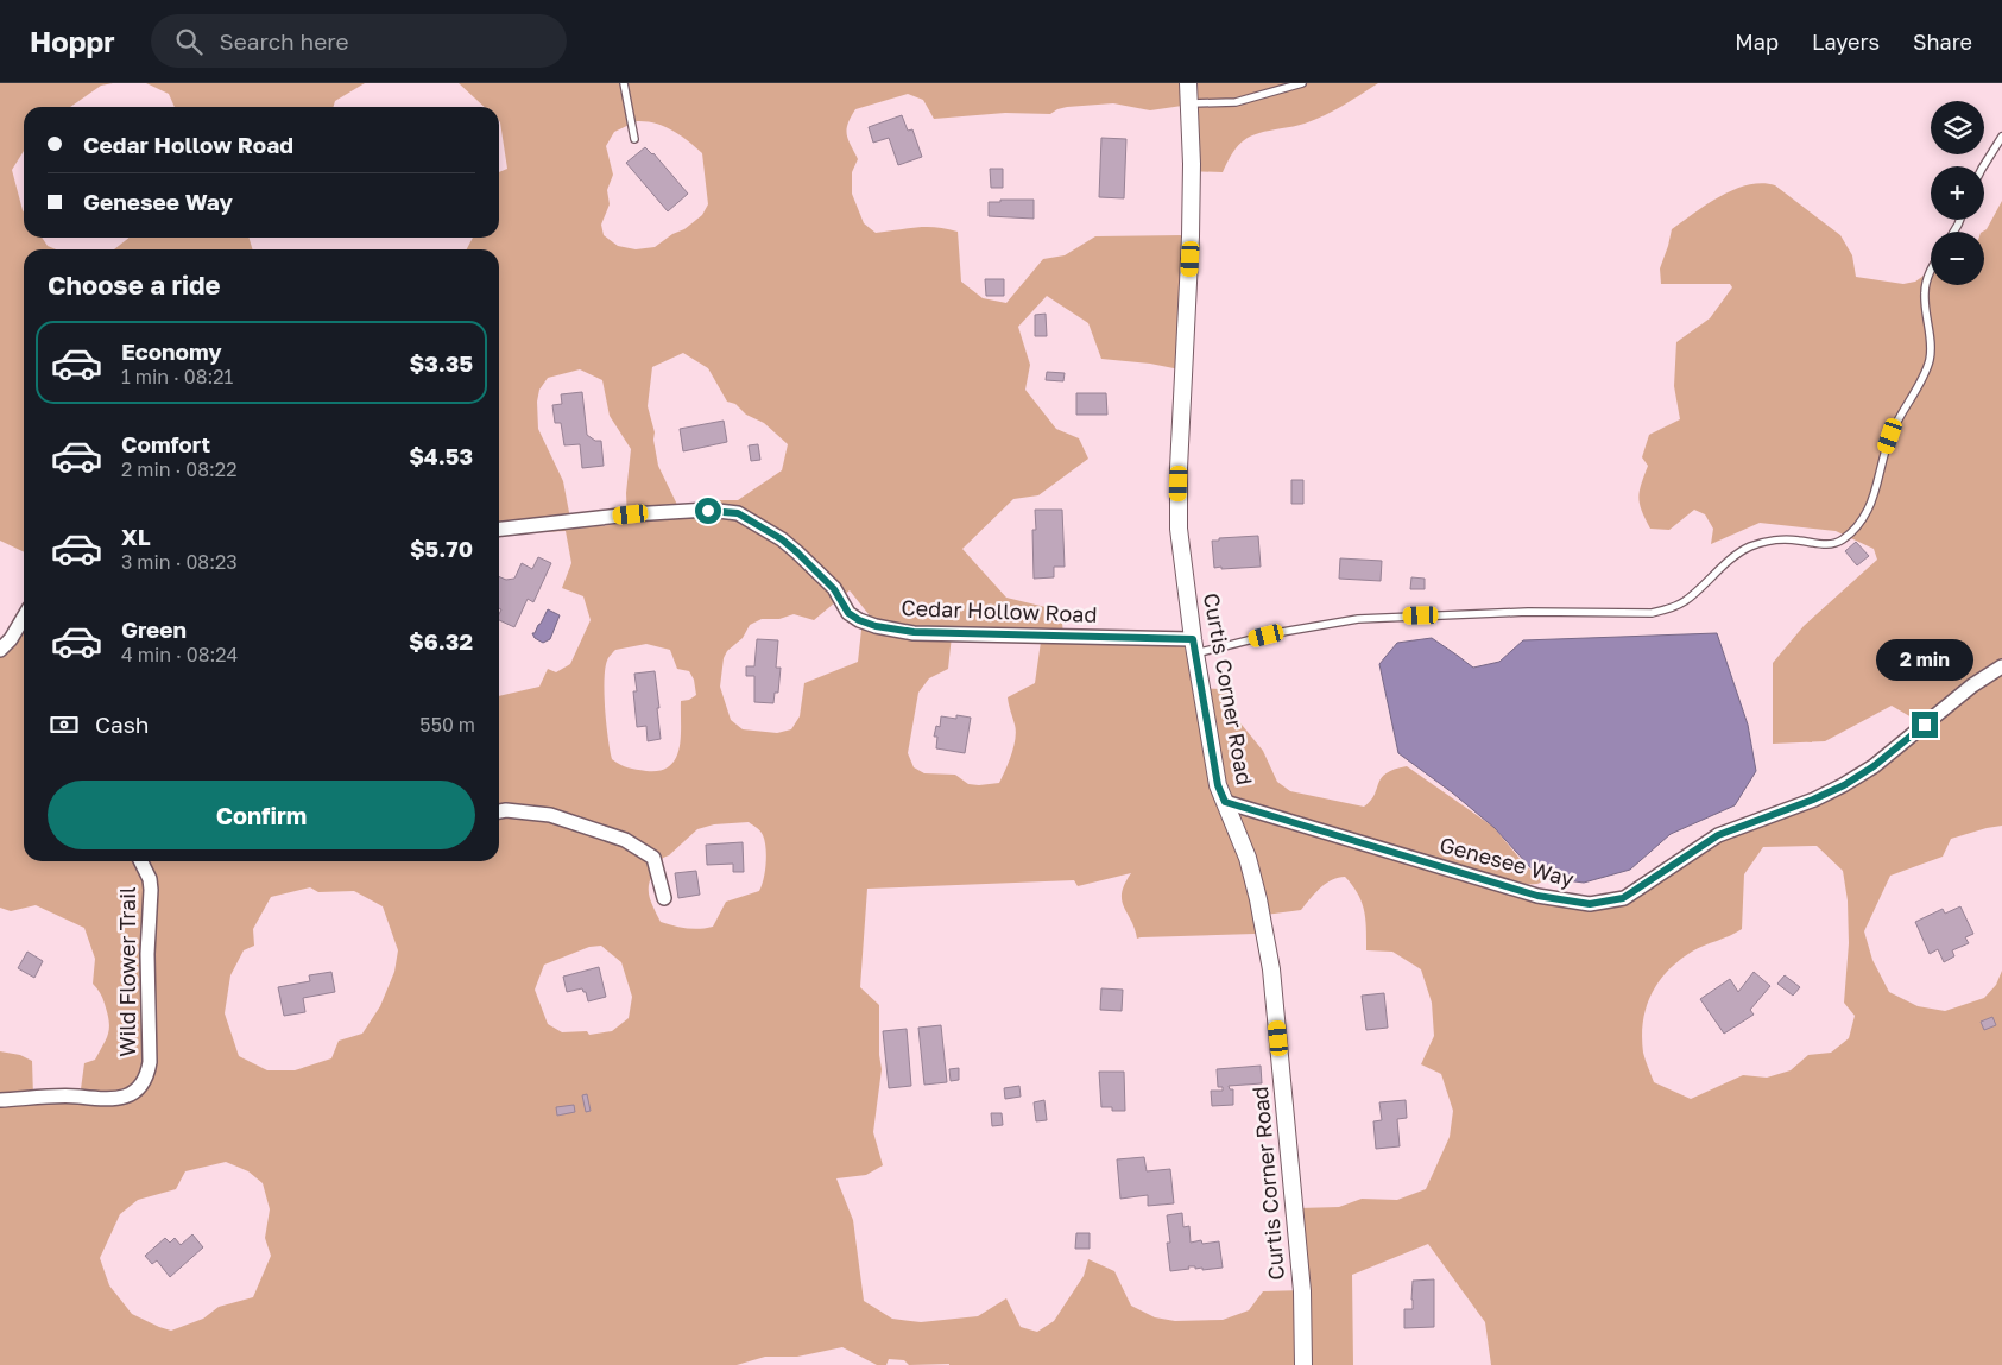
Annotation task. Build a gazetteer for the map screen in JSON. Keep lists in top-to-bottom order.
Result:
{
  "streets": {
    "street": [
      "Cedar Hollow Road",
      "Curtis Corner Road",
      "Genesee Way",
      "Wild Flower Trail"
    ]
  },
  "crossings": [
    ["Cedar Hollow Road", "Curtis Corner Road"],
    ["Curtis Corner Road", "Genesee Way"]
  ],
  "page": {
    "header": "Hoppr",
    "search": "Search here",
    "nav": ["Map", "Layers", "Share"],
    "map_buttons": ["+", "−"],
    "banner": ["Cedar Hollow Road", "Genesee Way"],
    "heading": "Choose a ride",
    "list": [
      {
        "name": "Economy",
        "note": "1 min · 08:21",
        "value": "$3.35"
      },
      {
        "name": "Comfort",
        "note": "2 min · 08:22",
        "value": "$4.53"
      },
      {
        "name": "XL",
        "note": "3 min · 08:23",
        "value": "$5.70"
      },
      {
        "name": "Green",
        "note": "4 min · 08:24",
        "value": "$6.32"
      }
    ],
    "bubble": "2 min",
    "pay": ["Cash", "550 m"],
    "buttons": "Confirm"
  }
}
